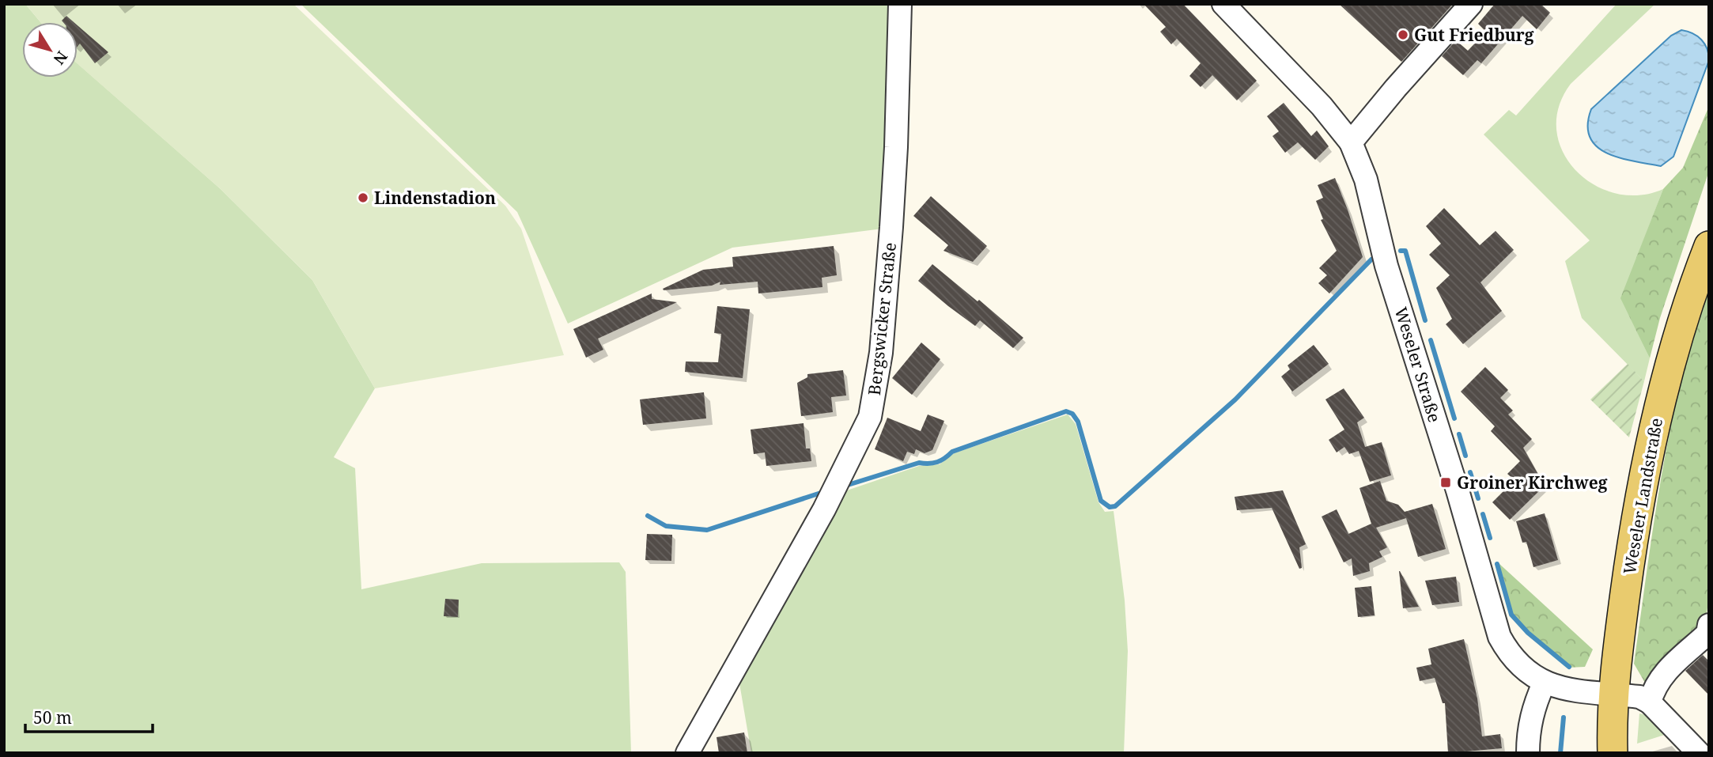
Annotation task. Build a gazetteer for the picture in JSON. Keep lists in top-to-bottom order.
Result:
{
  "streets": {
    "main road": ["Weseler Landstraße"],
    "street": ["Bergswicker Straße", "Weseler Straße"]
  },
  "crossings": [
    ["Weseler Straße", "Weseler Landstraße"]
  ],
  "places": {
    "other": ["Gut Friedburg", "Lindenstadion"],
    "transit": ["Groiner Kirchweg"]
  },
  "scale_bar": "50 m",
  "north": "bottom right"
}
